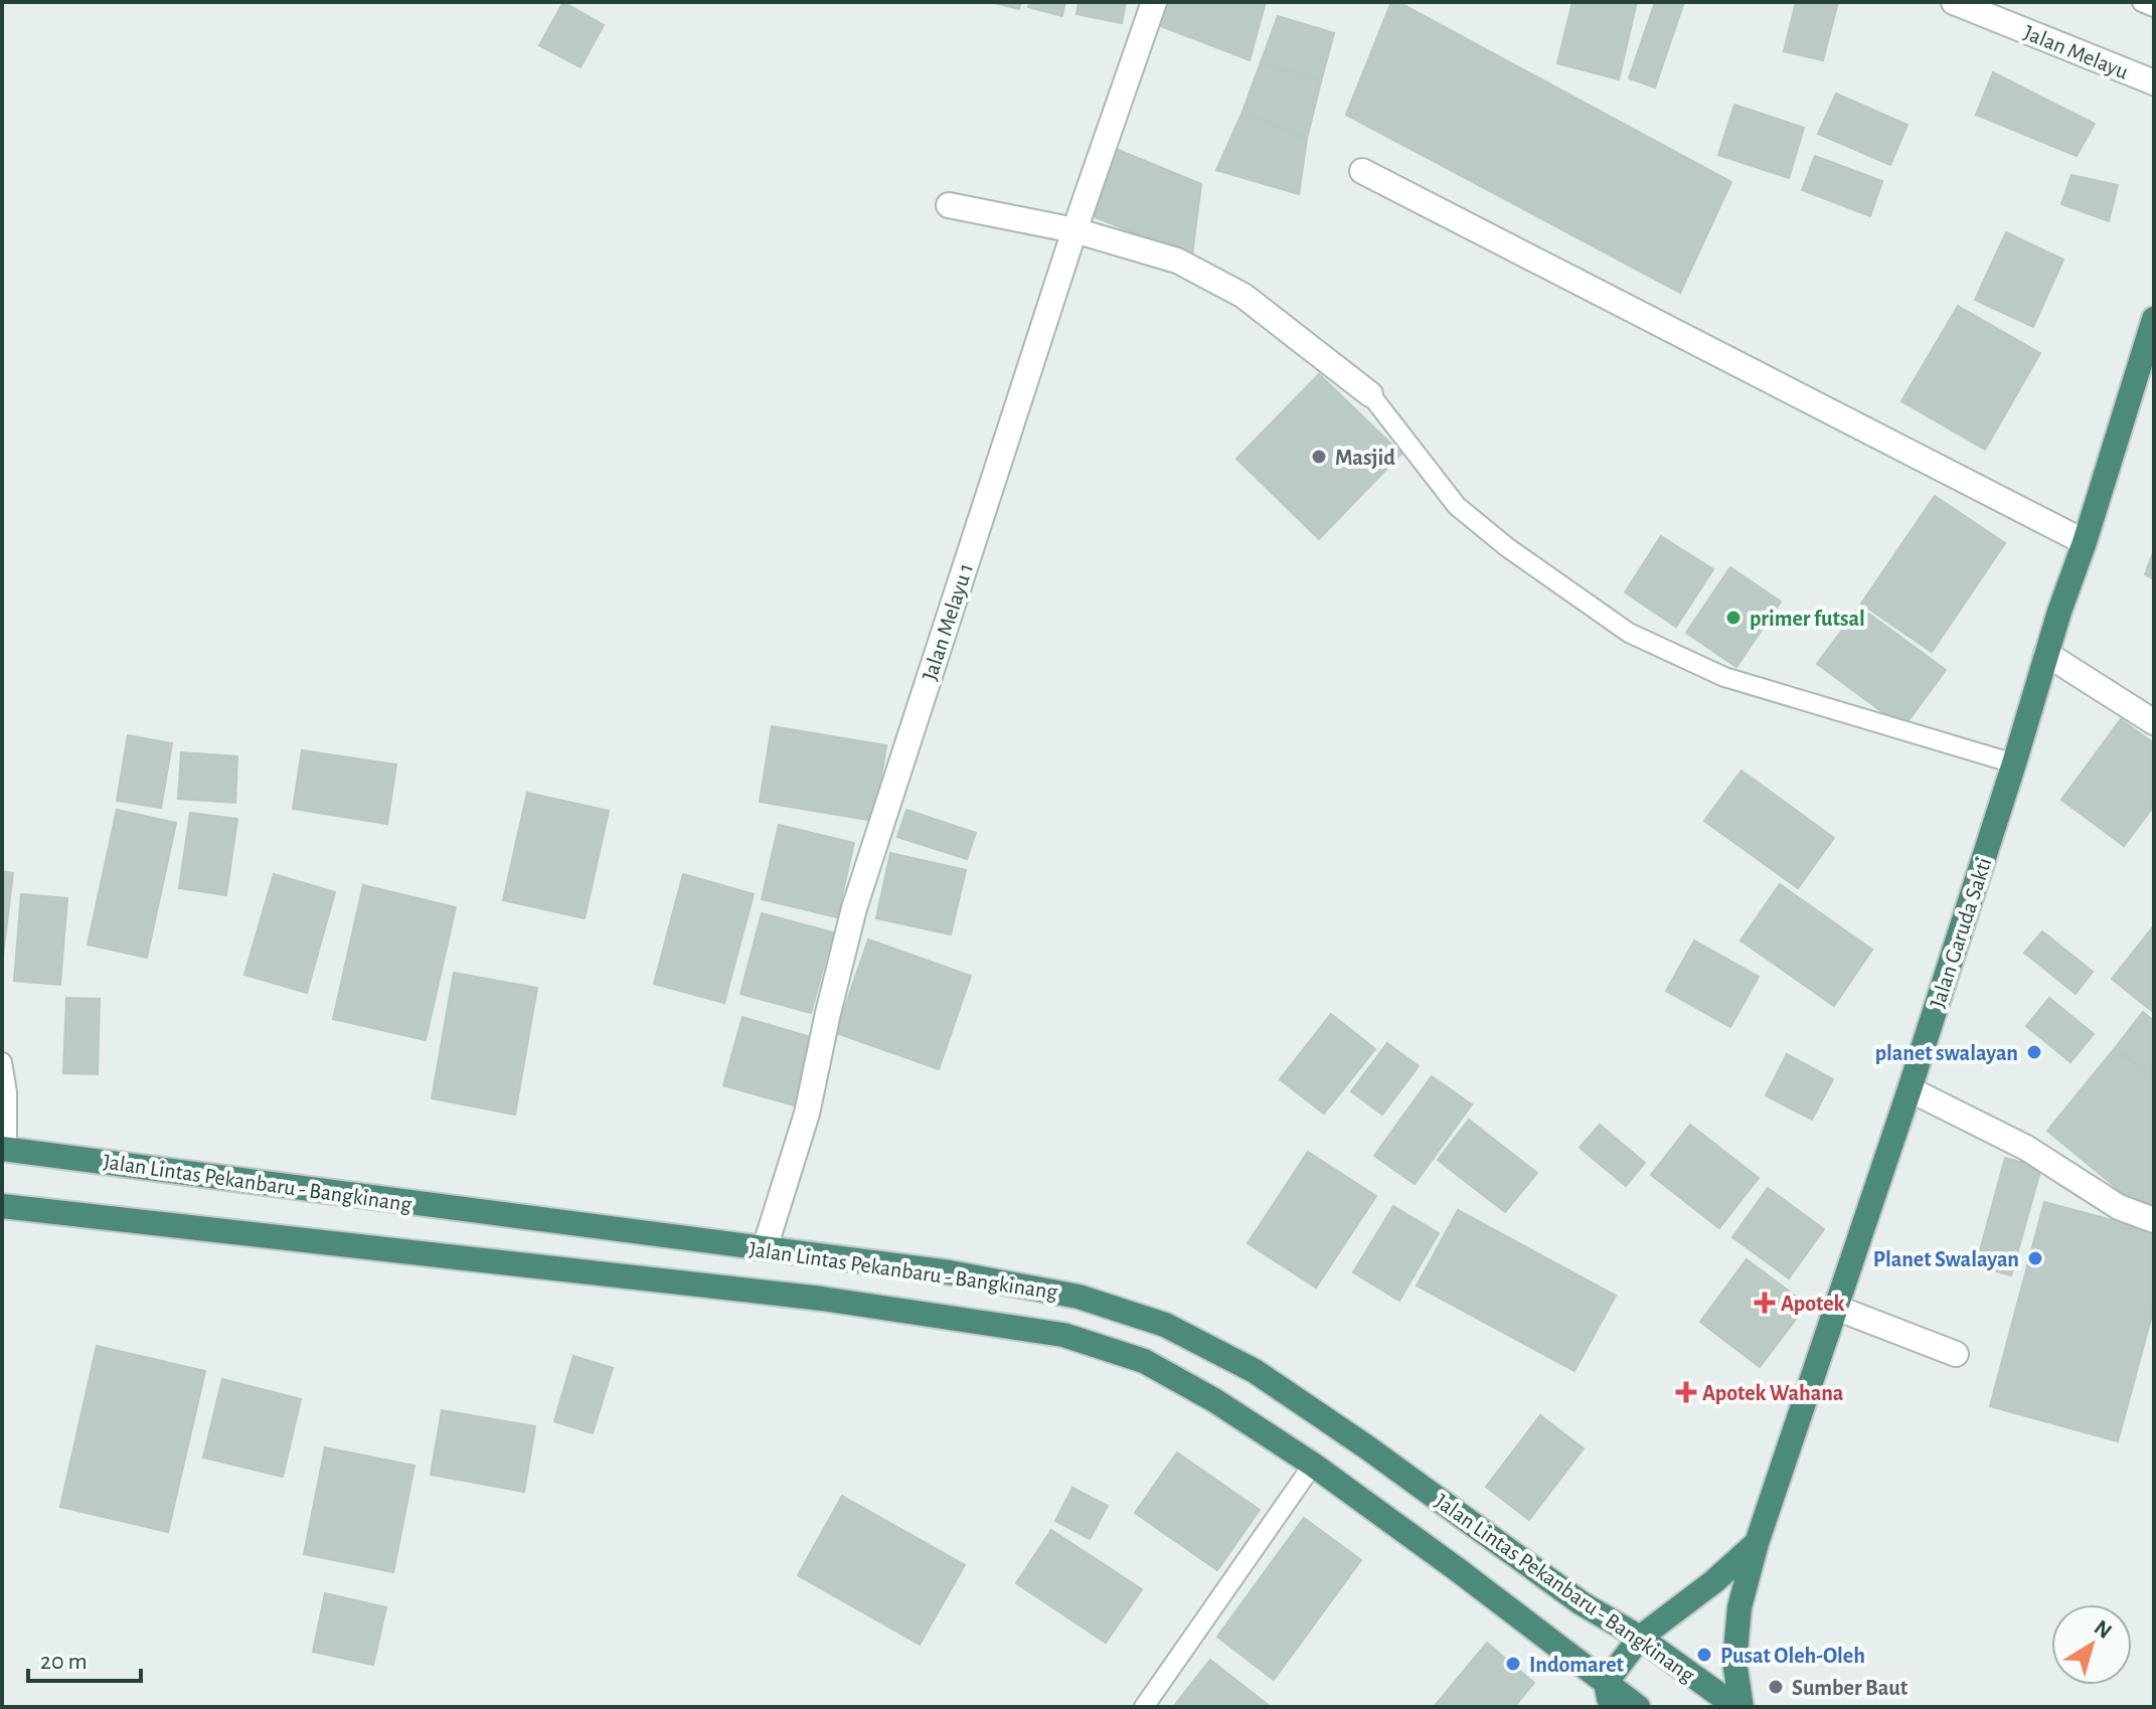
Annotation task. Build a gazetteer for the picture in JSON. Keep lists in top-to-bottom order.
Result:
{
  "streets": {
    "highway": ["Jalan Garuda Sakti", "Jalan Lintas Pekanbaru - Bangkinang"],
    "street": ["Jalan Melayu", "Jalan Melayu 1"]
  },
  "crossings": [
    ["Jalan Melayu 1", "Jalan Lintas Pekanbaru - Bangkinang"],
    ["Jalan Garuda Sakti", "Jalan Lintas Pekanbaru - Bangkinang"]
  ],
  "places": {
    "other": [
      "Masjid",
      "primer futsal",
      "planet swalayan",
      "Planet Swalayan",
      "Pusat Oleh-Oleh",
      "Indomaret",
      "Sumber Baut"
    ],
    "health": ["Apotek", "Apotek Wahana"]
  },
  "scale_bar": "20 m",
  "north": "top right"
}
